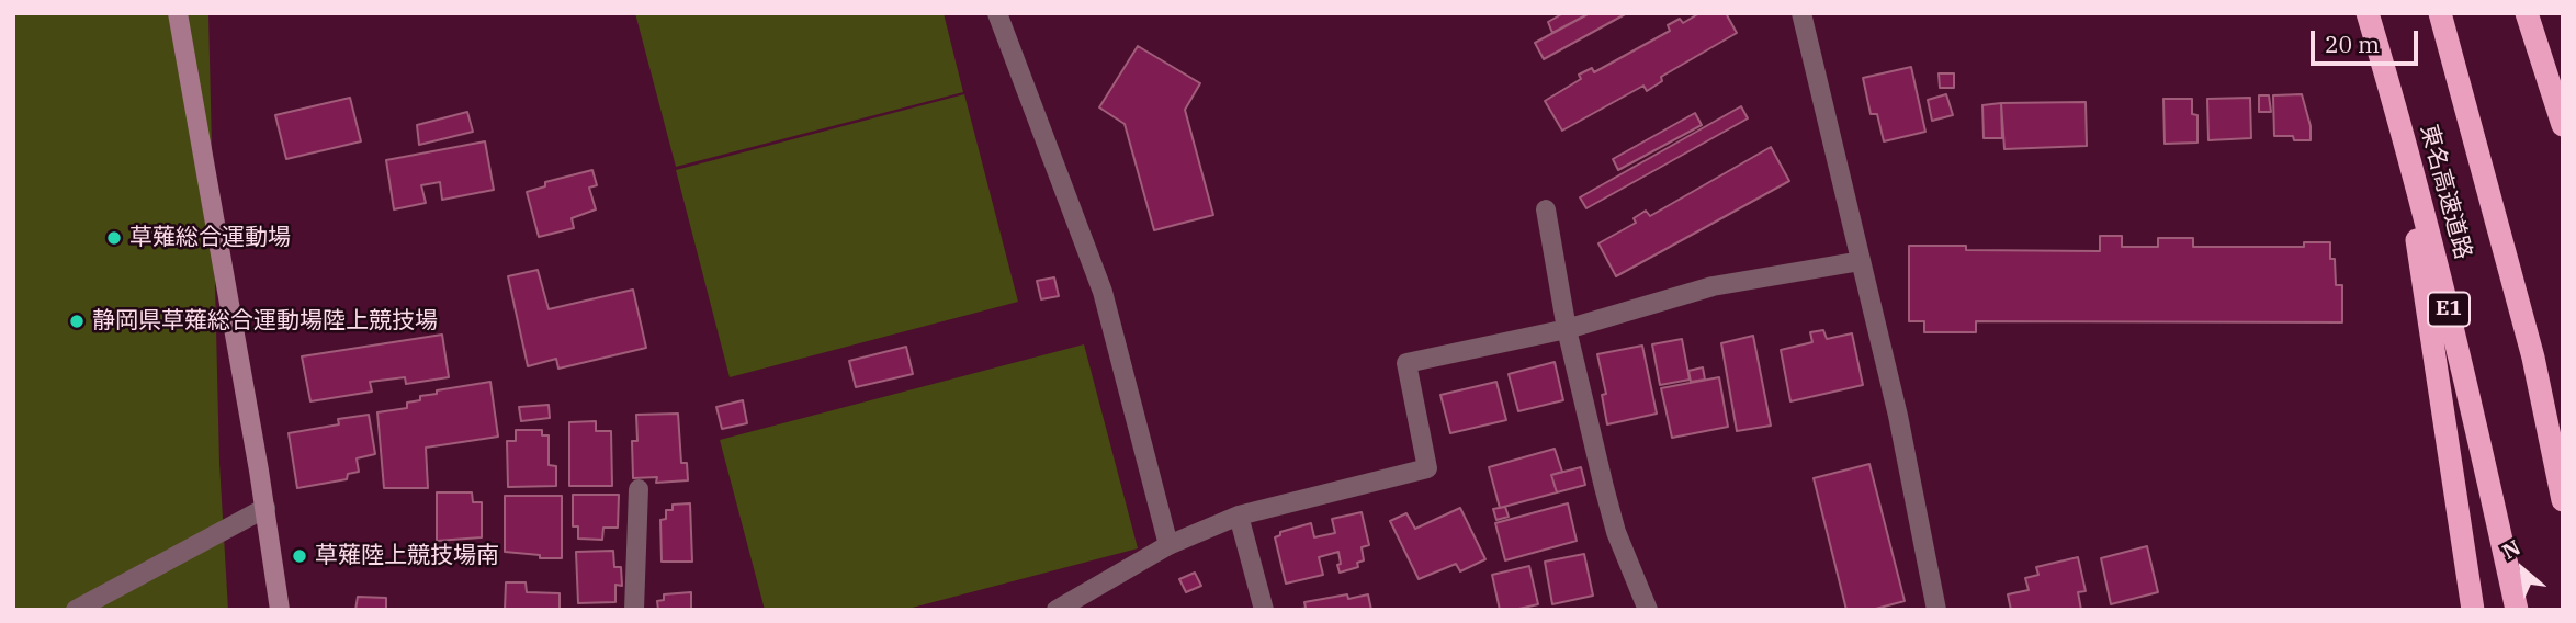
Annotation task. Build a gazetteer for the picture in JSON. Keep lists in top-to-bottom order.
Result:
{
  "streets": {
    "highway": ["東名高速道路", "E1"]
  },
  "places": ["草薙総合運動場", "静岡県草薙総合運動場陸上競技場", "草薙陸上競技場南"],
  "scale_bar": "20 m",
  "north": "top left"
}
